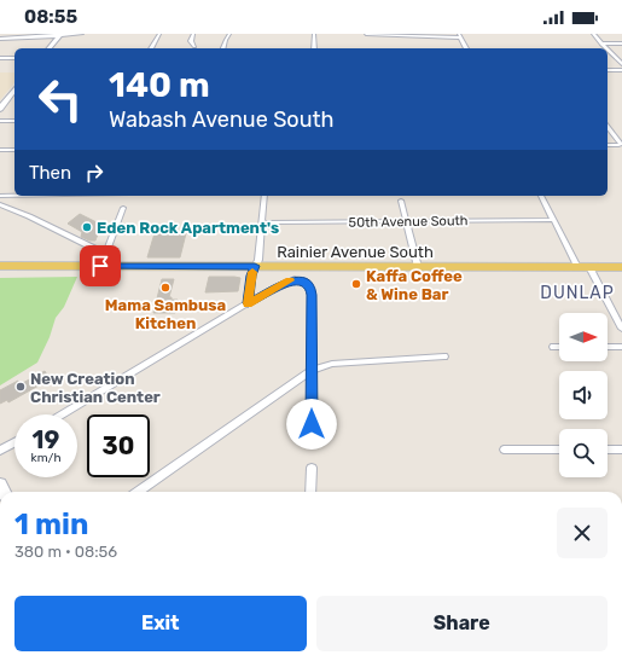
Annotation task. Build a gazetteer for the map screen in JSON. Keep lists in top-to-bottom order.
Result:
{
  "streets": {
    "main road": ["Rainier Avenue South"],
    "street": ["50th Avenue South"]
  },
  "districts": ["DUNLAP"],
  "places": [
    "Eden Rock Apartment's",
    "Kaffa Coffee & Wine Bar",
    "Mama Sambusa Kitchen",
    "New Creation Christian Center"
  ],
  "north": "right",
  "page": {
    "status": "08:55",
    "turn": ["140 m", "Wabash Avenue South"],
    "then": "Then",
    "speed": "19 km/h",
    "limit": "30",
    "heading": ["1 min", "380 m · 08:56"],
    "buttons": ["Exit", "Share"]
  }
}
